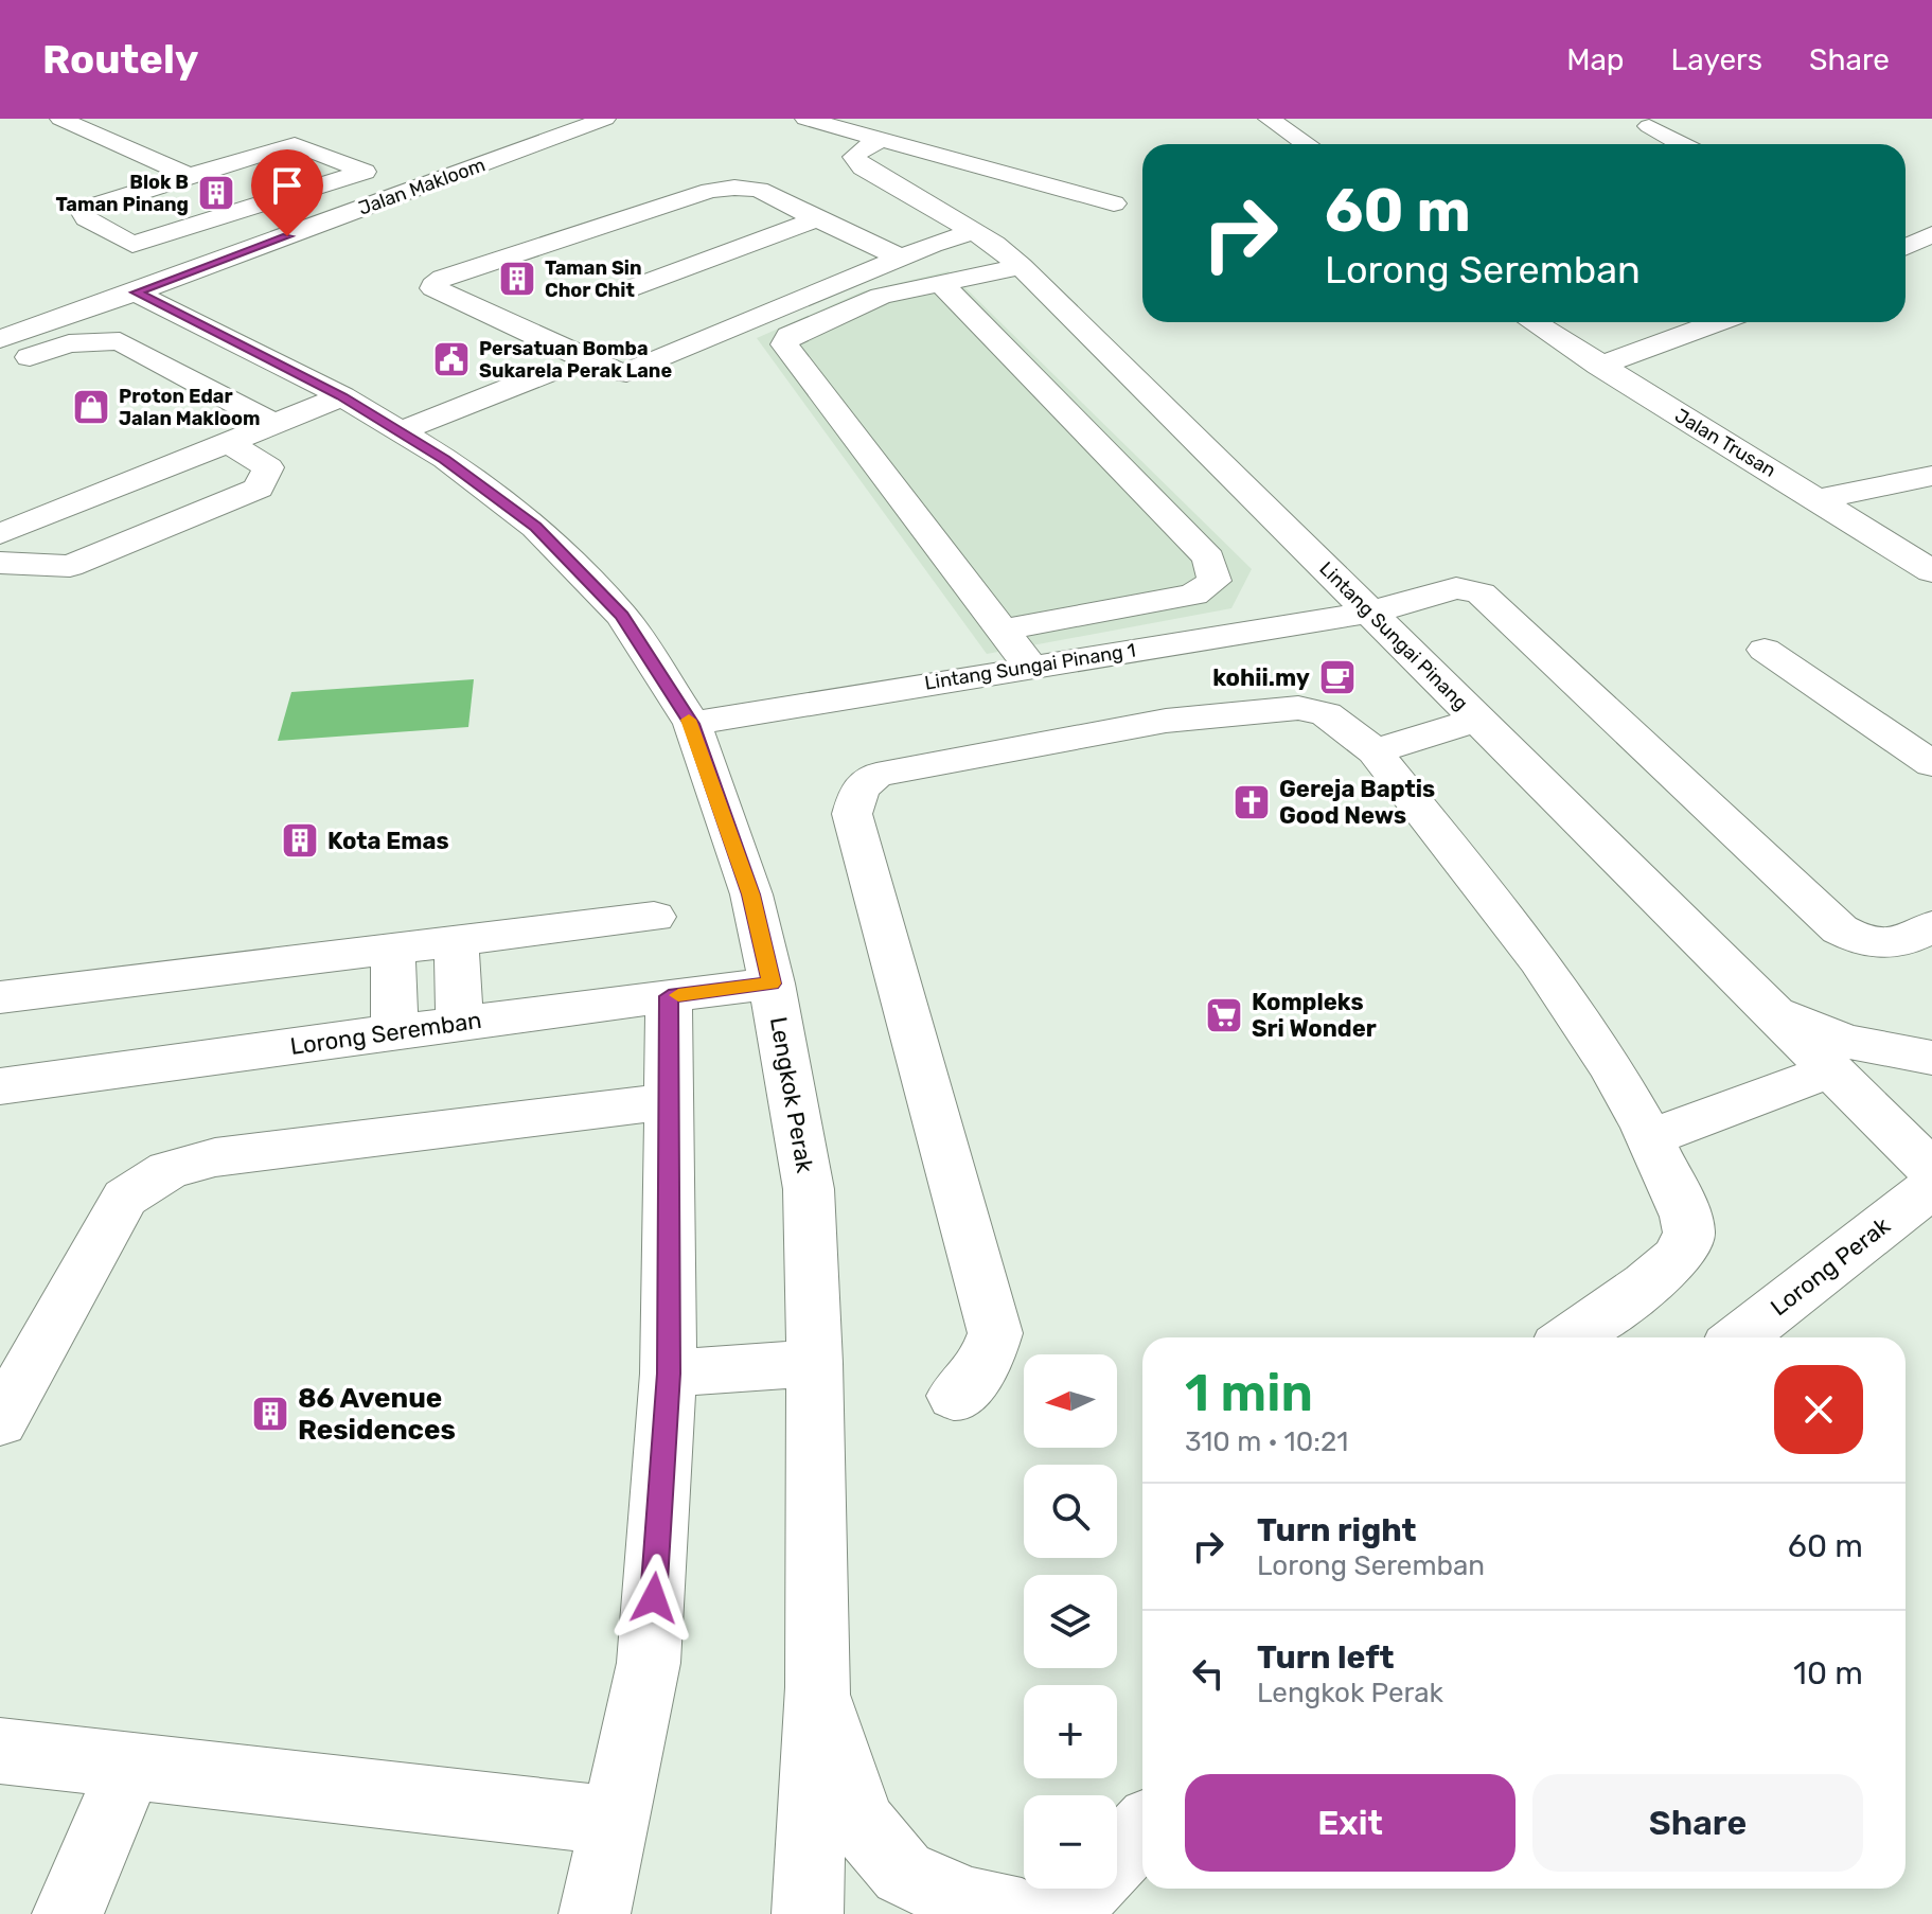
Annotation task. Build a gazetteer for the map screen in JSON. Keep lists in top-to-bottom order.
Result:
{
  "streets": {
    "street": [
      "Jalan Makloom",
      "Jalan Trusan",
      "Lintang Sungai Pinang",
      "Lintang Sungai Pinang 1",
      "Lorong Seremban",
      "Lengkok Perak",
      "Lorong Perak"
    ]
  },
  "crossings": [
    ["Jalan Makloom", "Lengkok Perak"],
    ["Lintang Sungai Pinang", "Lintang Sungai Pinang 1"],
    ["Lintang Sungai Pinang 1", "Lengkok Perak"],
    ["Lorong Seremban", "Lengkok Perak"]
  ],
  "places": {
    "building": [
      "Blok B Taman Pinang",
      "Taman Sin Chor Chit",
      "Kota Emas",
      "86 Avenue Residences"
    ],
    "public building": ["Persatuan Bomba Sukarela Perak Lane"],
    "shop": ["Proton Edar Jalan Makloom"],
    "cafe": ["kohii.my"],
    "church": ["Gereja Baptis Good News"],
    "supermarket": ["Kompleks Sri Wonder"]
  },
  "north": "left",
  "page": {
    "header": "Routely",
    "nav": ["Map", "Layers", "Share"],
    "turn": ["60 m", "Lorong Seremban"],
    "heading": ["1 min", "310 m · 10:21"],
    "map_buttons": ["+", "−"],
    "list": [
      {
        "name": "Turn right",
        "note": "Lorong Seremban",
        "value": "60 m"
      },
      {
        "name": "Turn left",
        "note": "Lengkok Perak",
        "value": "10 m"
      }
    ],
    "buttons": ["Exit", "Share"]
  }
}
